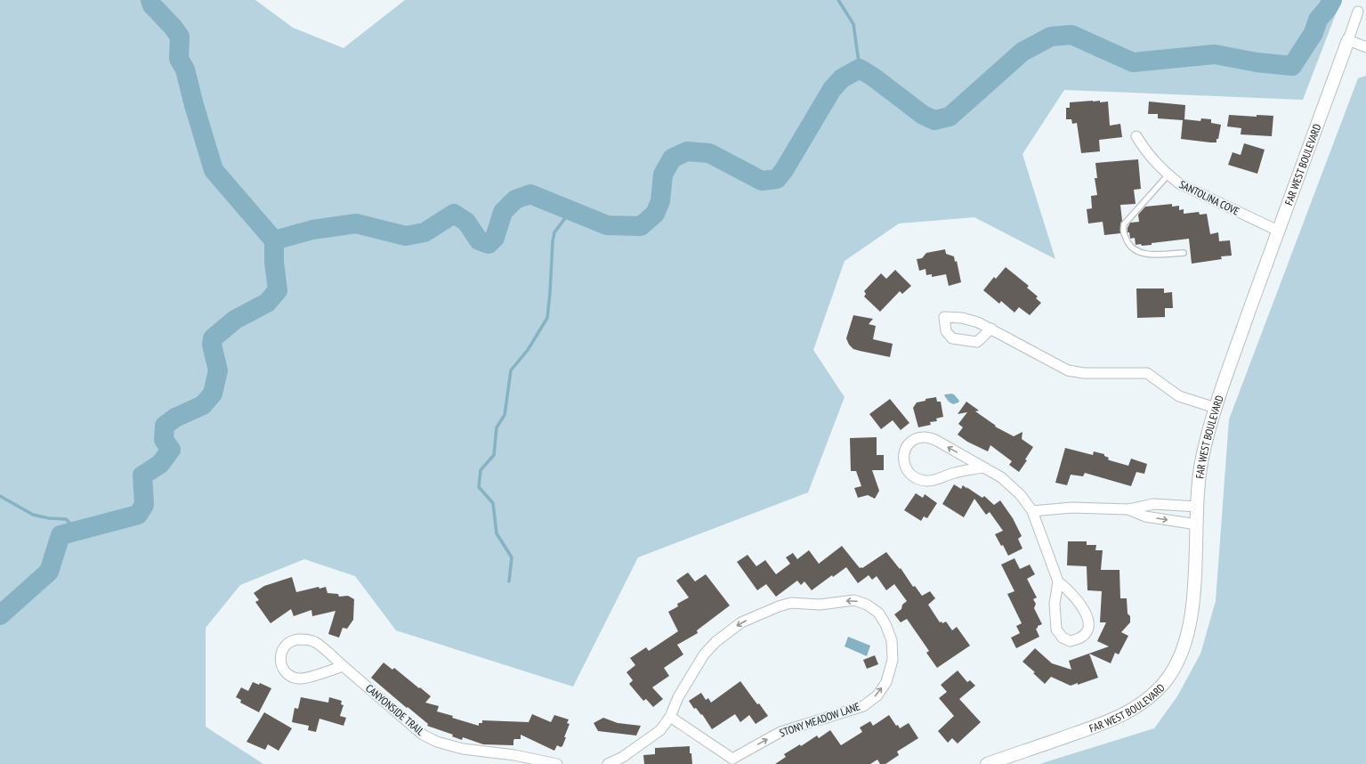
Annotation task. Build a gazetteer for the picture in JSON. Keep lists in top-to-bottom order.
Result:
{
  "streets": {
    "street": [
      "FAR WEST BOULEVARD",
      "SANTOLINA COVE",
      "CANYONSIDE TRAIL",
      "STONY MEADOW LANE"
    ]
  },
  "crossings": [
    ["FAR WEST BOULEVARD", "SANTOLINA COVE"]
  ]
}
